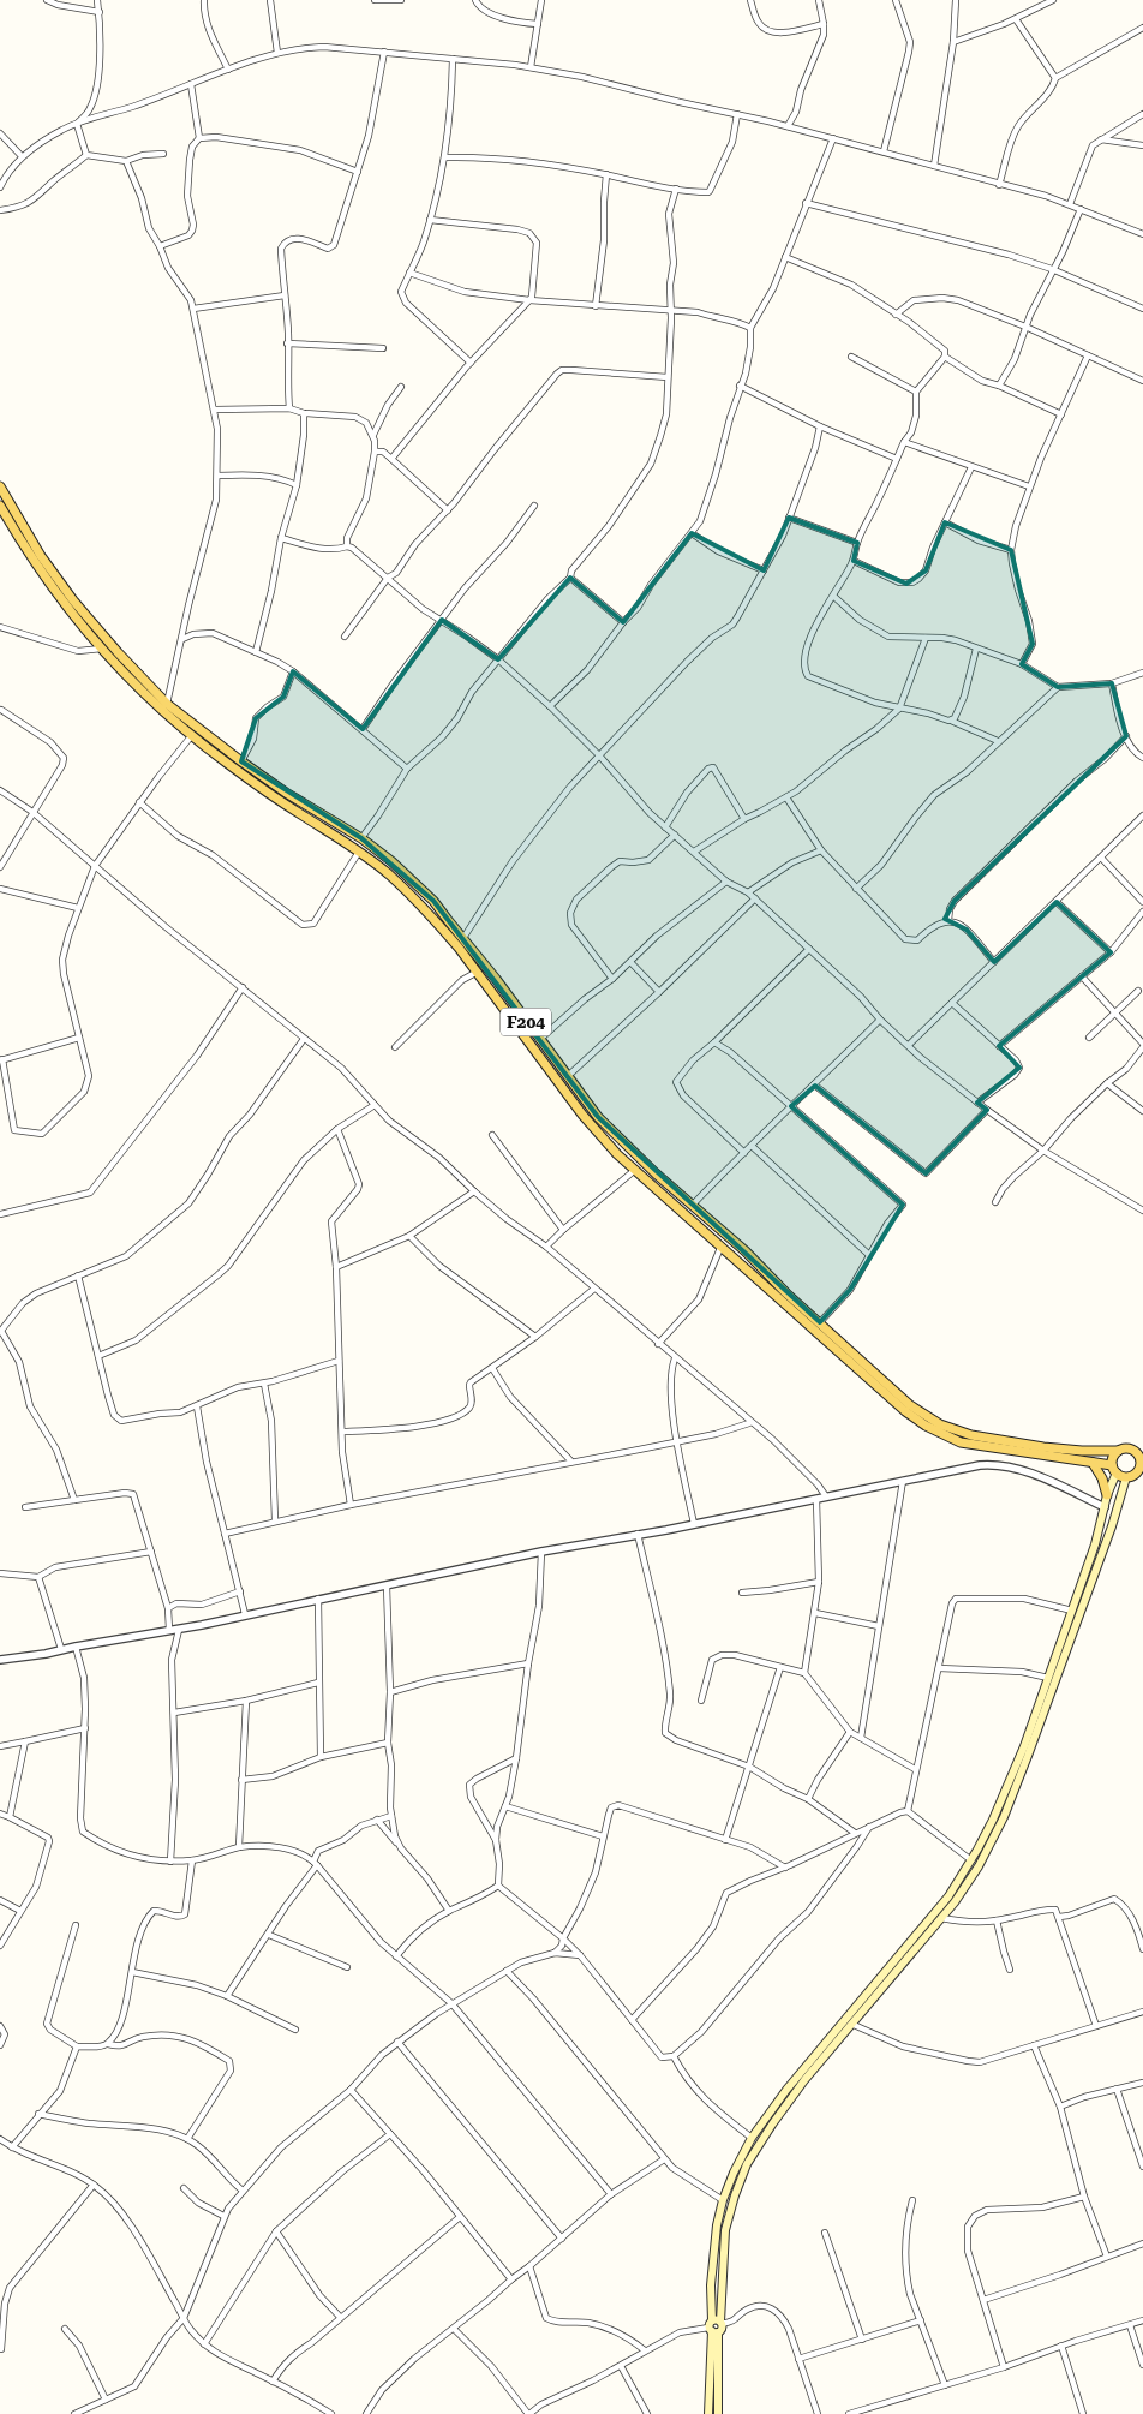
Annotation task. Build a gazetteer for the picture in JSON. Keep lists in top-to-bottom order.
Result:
{
  "streets": {
    "main road": ["F204"]
  }
}
